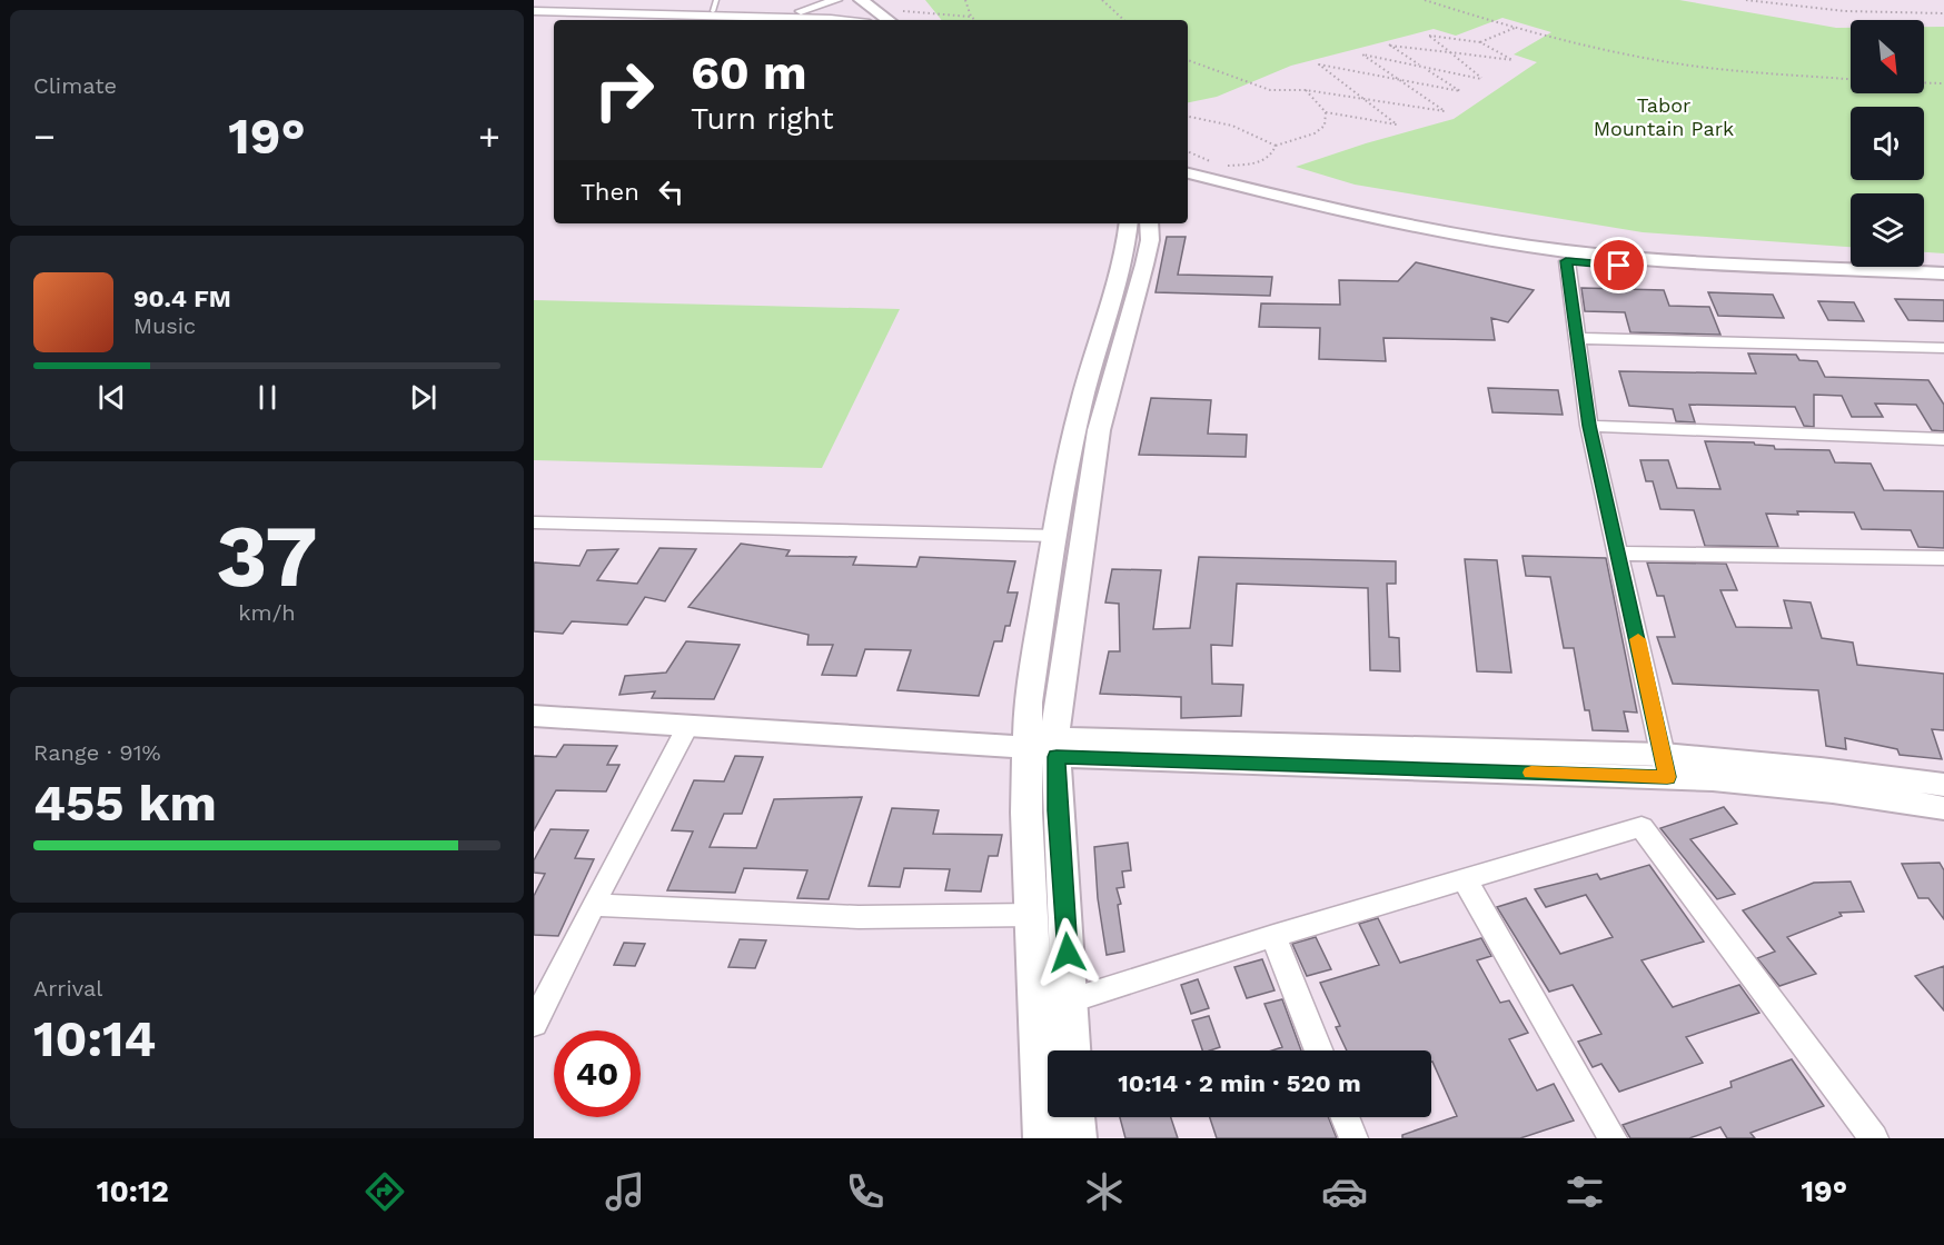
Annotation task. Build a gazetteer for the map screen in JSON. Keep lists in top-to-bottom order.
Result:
{
  "parks": ["Tabor Mountain Park"],
  "north": "bottom right",
  "page": {
    "tile": [
      "Climate",
      ["37", "km/h"],
      ["Range · 91%", "455 km"],
      ["Arrival", "10:14"]
    ],
    "turn": ["60 m", "Turn right"],
    "heat": ["−", "19°", "+"],
    "then": "Then",
    "song": ["90.4 FM", "Music"],
    "limit": "40",
    "trip": "10:14 · 2 min · 520 m",
    "tabs": ["10:12", "19°"]
  }
}
